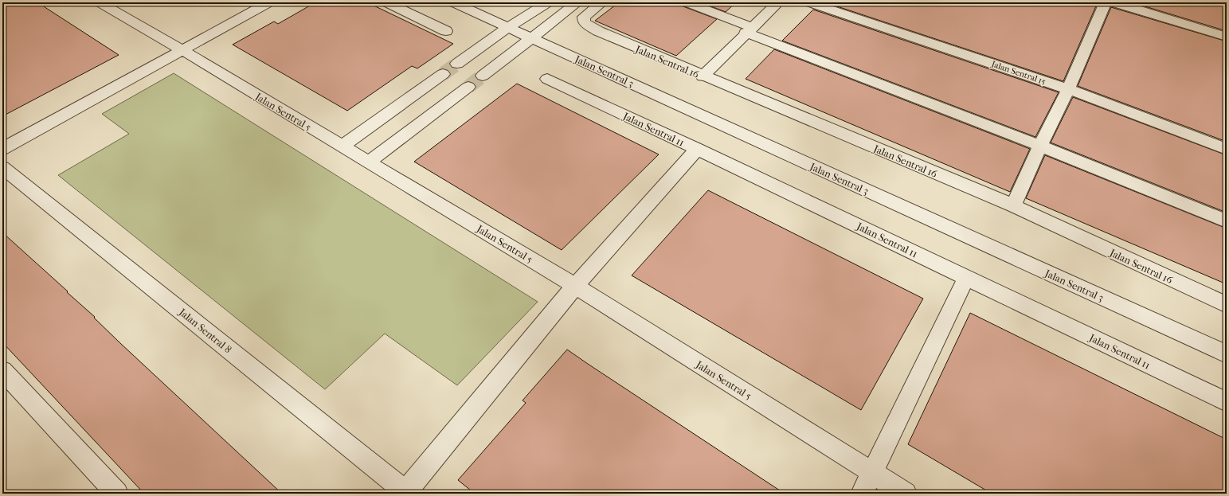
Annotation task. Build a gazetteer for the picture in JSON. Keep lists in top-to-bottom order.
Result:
{
  "streets": {
    "street": [
      "Jalan Sentral 16",
      "Jalan Sentral 3",
      "Jalan Sentral 15",
      "Jalan Sentral 5",
      "Jalan Sentral 11",
      "Jalan Sentral 8"
    ]
  }
}
